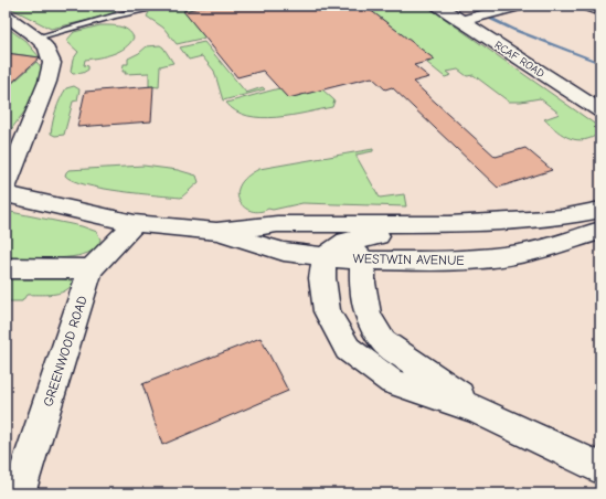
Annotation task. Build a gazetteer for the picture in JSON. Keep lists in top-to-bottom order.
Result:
{
  "streets": {
    "street": ["RCAF ROAD", "WESTWIN AVENUE", "GREENWOOD ROAD"]
  },
  "crossings": [
    ["WESTWIN AVENUE", "GREENWOOD ROAD"]
  ]
}
